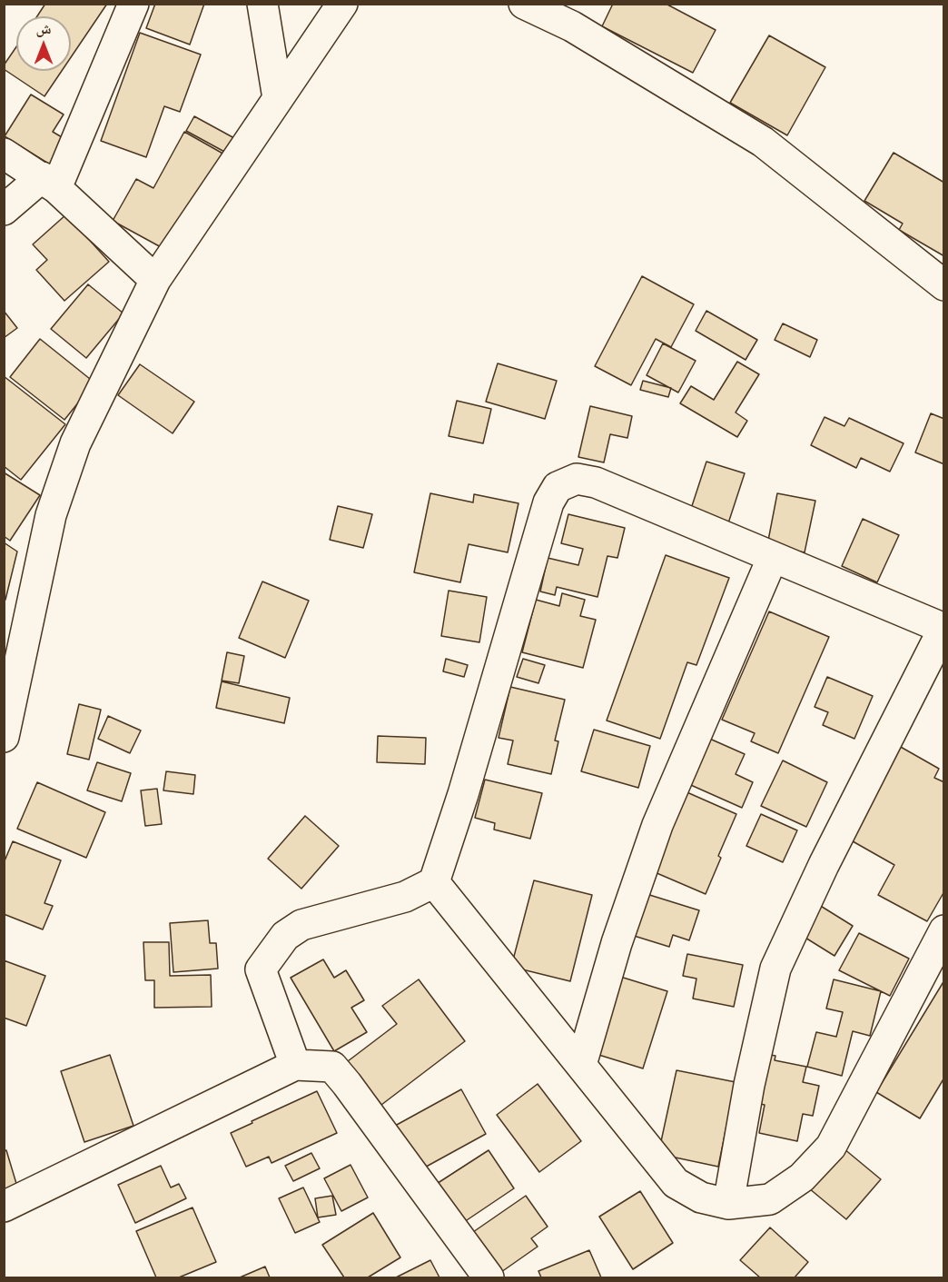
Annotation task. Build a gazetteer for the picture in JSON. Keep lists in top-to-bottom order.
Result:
{
  "north": "top"
}
